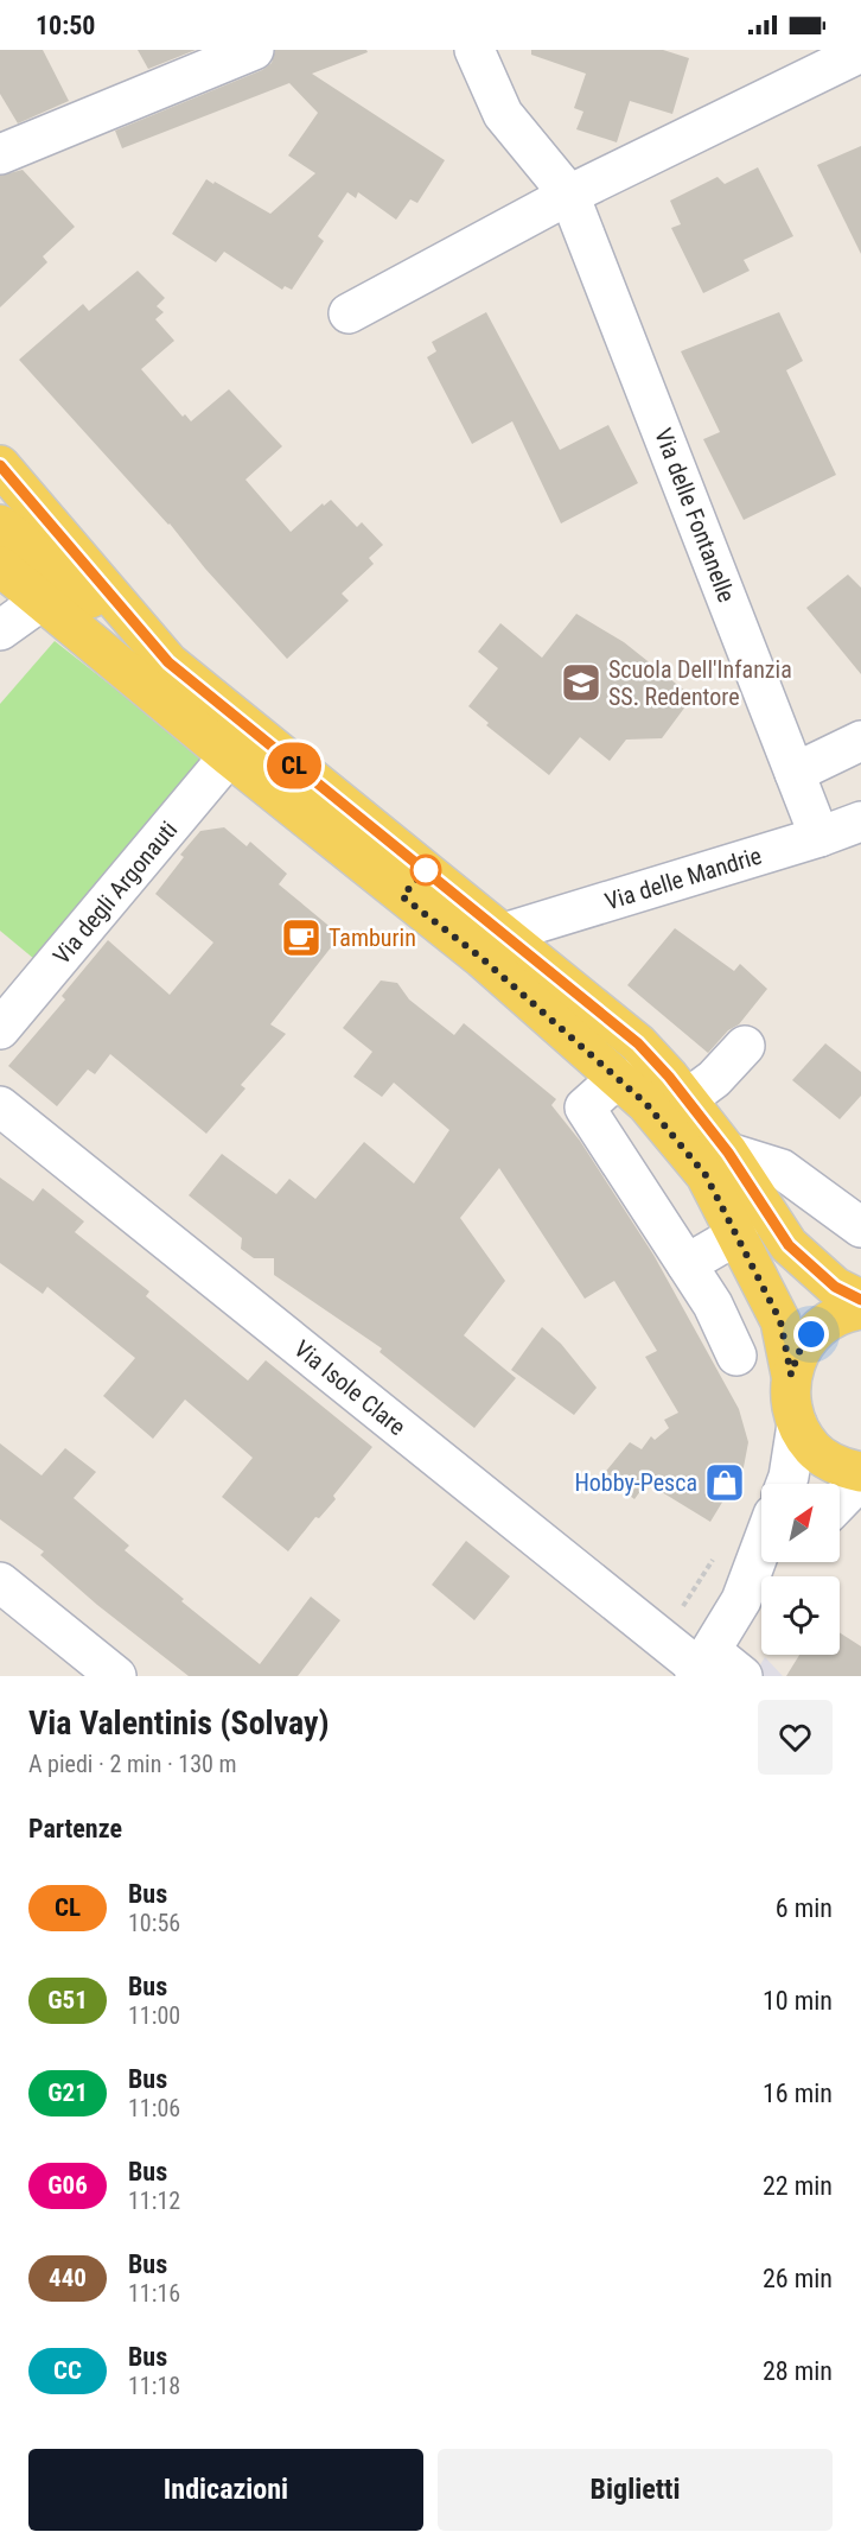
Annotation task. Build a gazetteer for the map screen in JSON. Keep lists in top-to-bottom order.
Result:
{
  "streets": {
    "street": [
      "Via delle Fontanelle",
      "Via delle Mandrie",
      "Via degli Argonauti",
      "Via Isole Clare"
    ]
  },
  "crossings": [
    ["Via delle Fontanelle", "Via delle Mandrie"]
  ],
  "places": {
    "school or university": ["Scuola Dell'Infanzia SS. Redentore"],
    "cafe": ["Tamburin"],
    "shop": ["Hobby-Pesca"]
  },
  "lines": ["bus line CL"],
  "north": "top right",
  "page": {
    "status": "10:50",
    "on_map": "CL",
    "heading": [
      ["Via Valentinis (Solvay)", "A piedi · 2 min · 130 m"],
      "Partenze"
    ],
    "list": [
      {
        "mark": "CL",
        "name": "Bus",
        "note": "10:56",
        "value": "6 min"
      },
      {
        "mark": "G51",
        "name": "Bus",
        "note": "11:00",
        "value": "10 min"
      },
      {
        "mark": "G21",
        "name": "Bus",
        "note": "11:06",
        "value": "16 min"
      },
      {
        "mark": "G06",
        "name": "Bus",
        "note": "11:12",
        "value": "22 min"
      },
      {
        "mark": "440",
        "name": "Bus",
        "note": "11:16",
        "value": "26 min"
      },
      {
        "mark": "CC",
        "name": "Bus",
        "note": "11:18",
        "value": "28 min"
      }
    ],
    "buttons": ["Indicazioni", "Biglietti"]
  }
}
